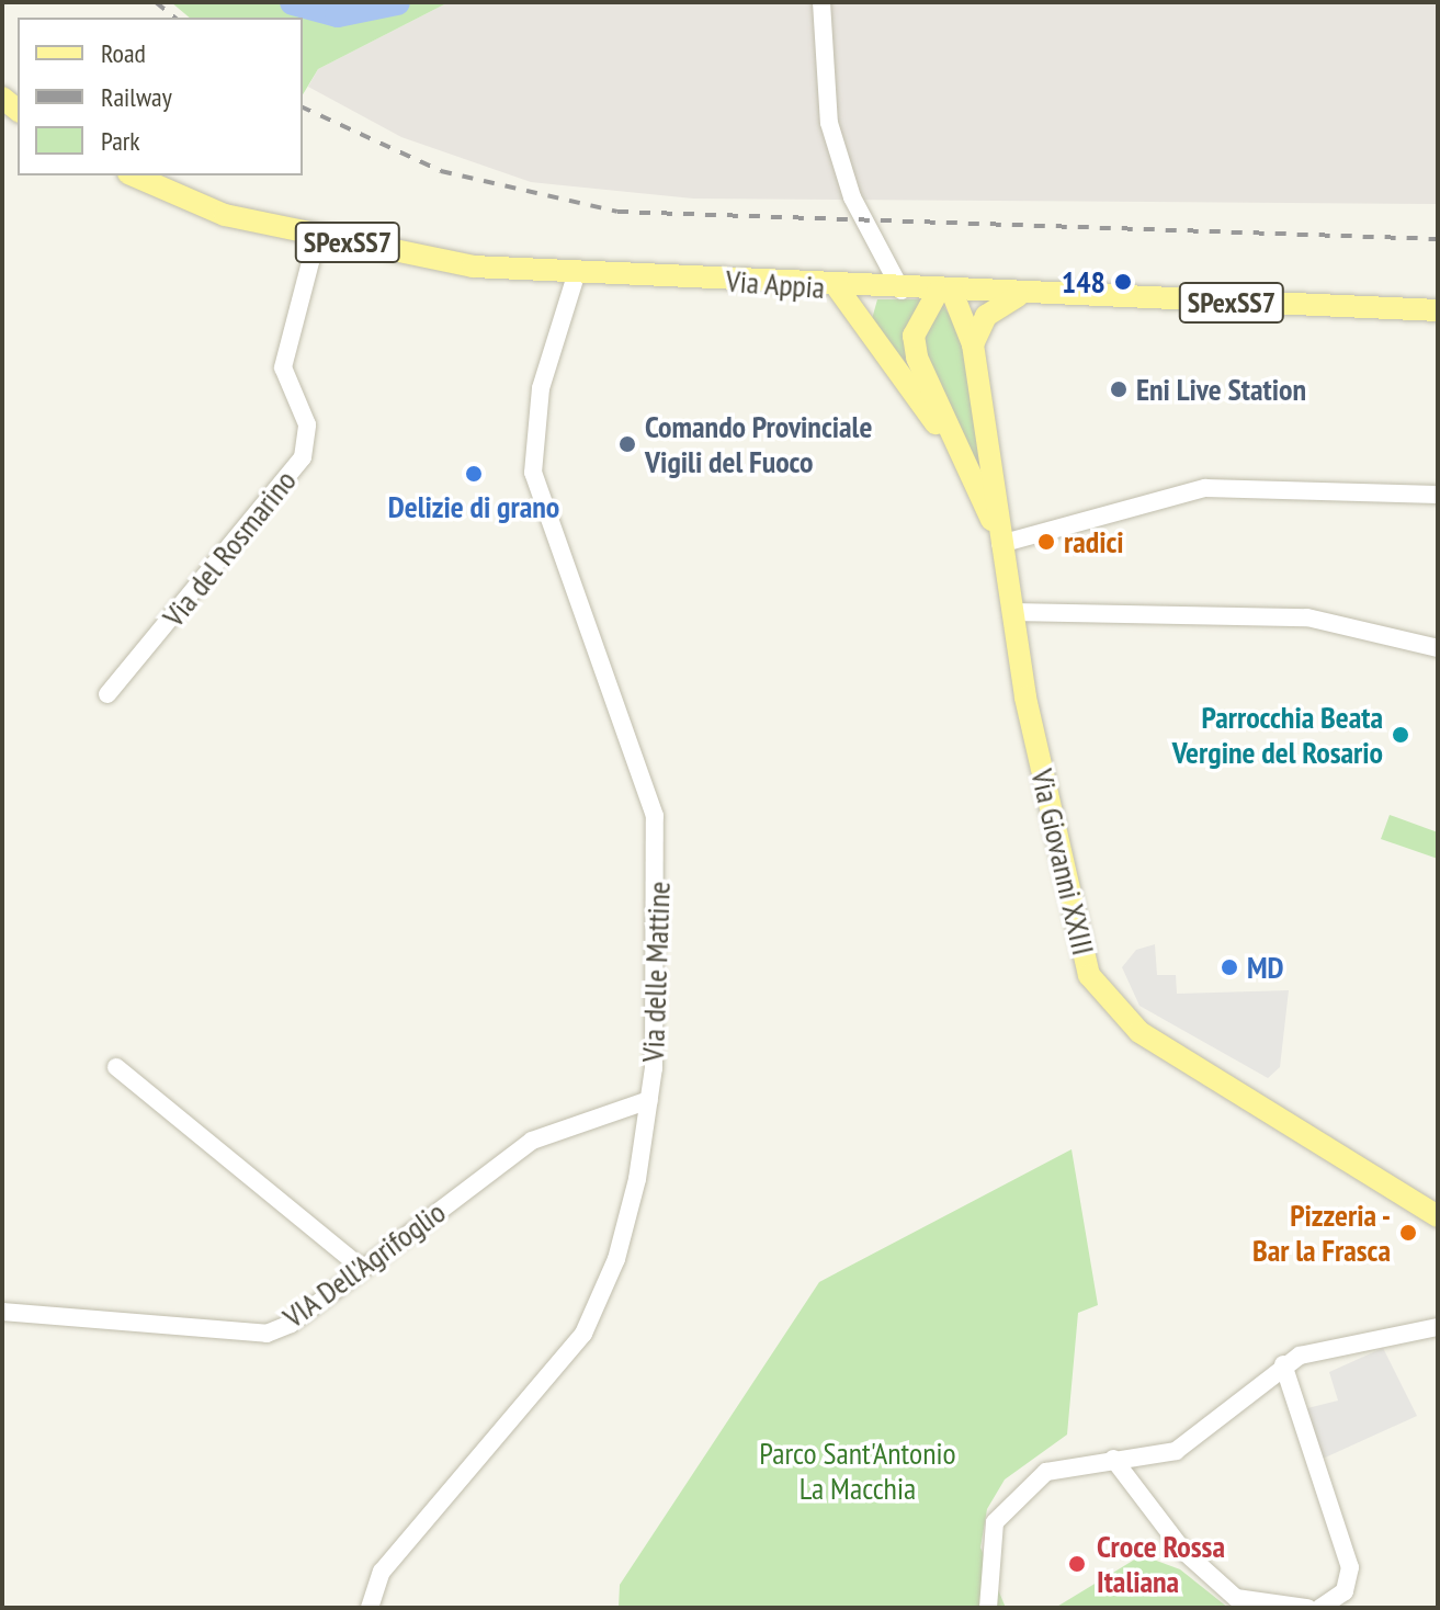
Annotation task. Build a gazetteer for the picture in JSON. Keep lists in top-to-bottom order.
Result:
{
  "streets": {
    "main road": ["SPexSS7", "Via Appia", "Via Giovanni XXIII"],
    "street": ["Via del Rosmarino", "Via delle Mattine", "VIA Dell'Agrifoglio"]
  },
  "crossings": [
    ["Via Appia", "Via del Rosmarino"],
    ["Via Appia", "Via delle Mattine"],
    ["Via delle Mattine", "VIA Dell'Agrifoglio"]
  ],
  "parks": ["Parco Sant'Antonio La Macchia"],
  "places": [
    "148",
    "Eni Live Station",
    "Comando Provinciale Vigili del Fuoco",
    "Delizie di grano",
    "radici",
    "Parrocchia Beata Vergine del Rosario",
    "MD",
    "Pizzeria - Bar la Frasca",
    "Croce Rossa Italiana"
  ],
  "legend": ["Road", "Railway", "Park"]
}
